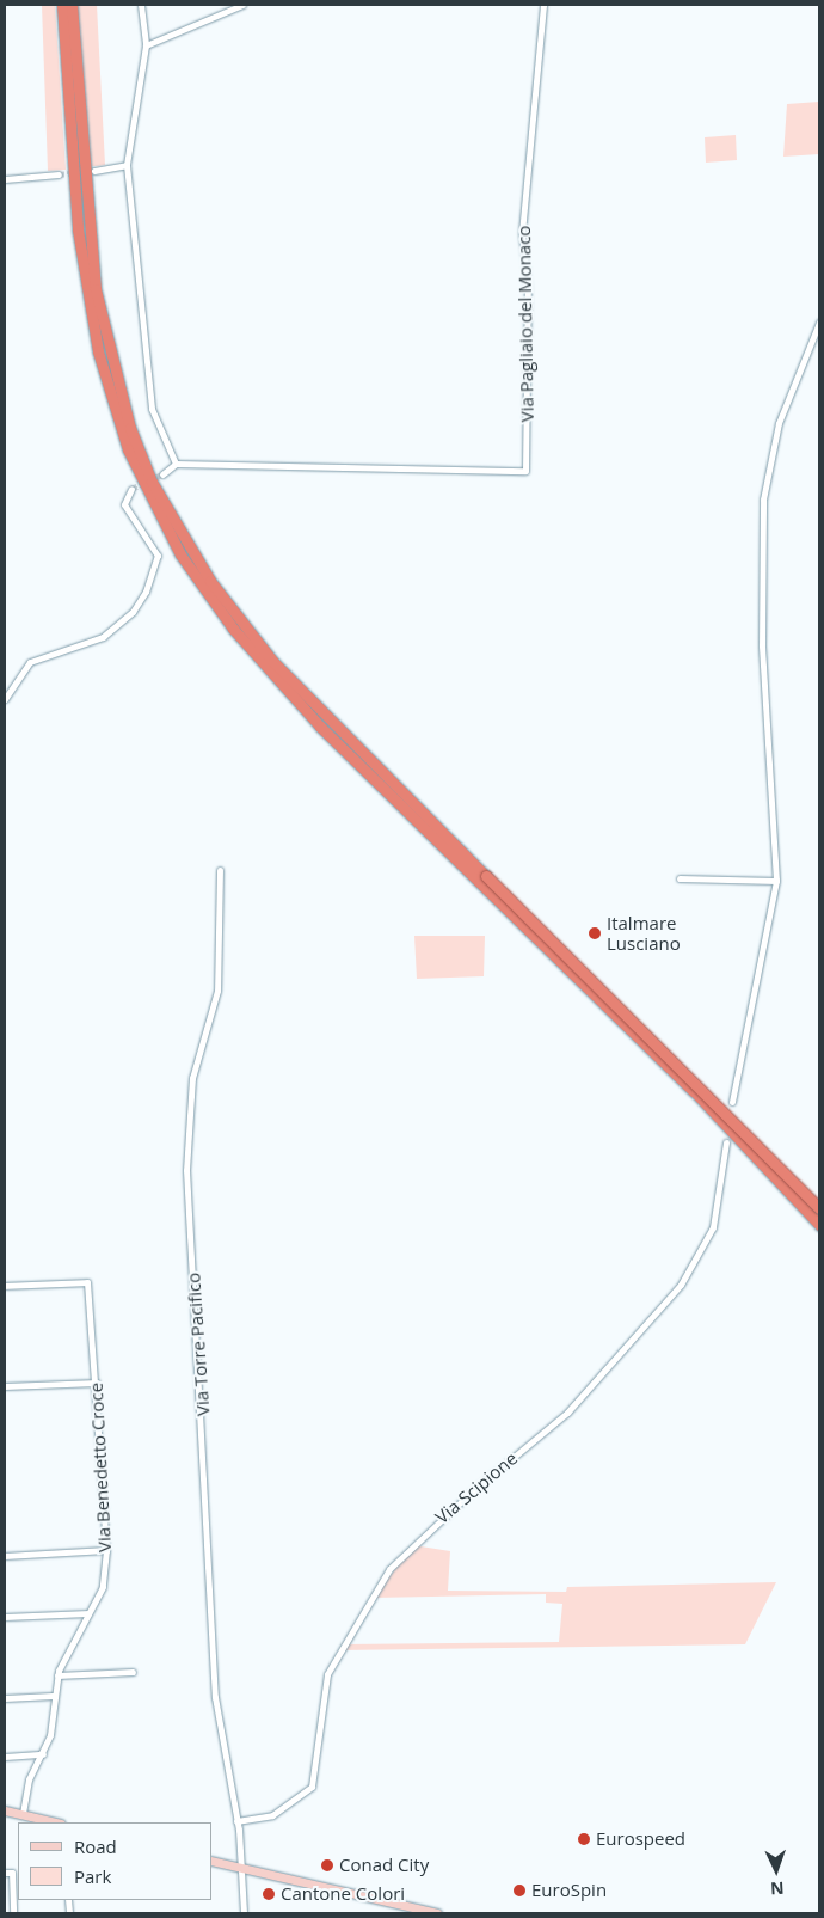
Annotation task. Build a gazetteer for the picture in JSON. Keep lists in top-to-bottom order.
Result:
{
  "streets": {
    "street": [
      "Via Pagliaio del Monaco",
      "Via Torre Pacifico",
      "Via Benedetto Croce",
      "Via Scipione"
    ]
  },
  "crossings": [
    ["Via Torre Pacifico", "Via Scipione"]
  ],
  "places": [
    "Italmare Lusciano",
    "Eurospeed",
    "Conad City",
    "EuroSpin",
    "Cantone Colori"
  ],
  "legend": ["Road", "Park"],
  "north": "bottom"
}
